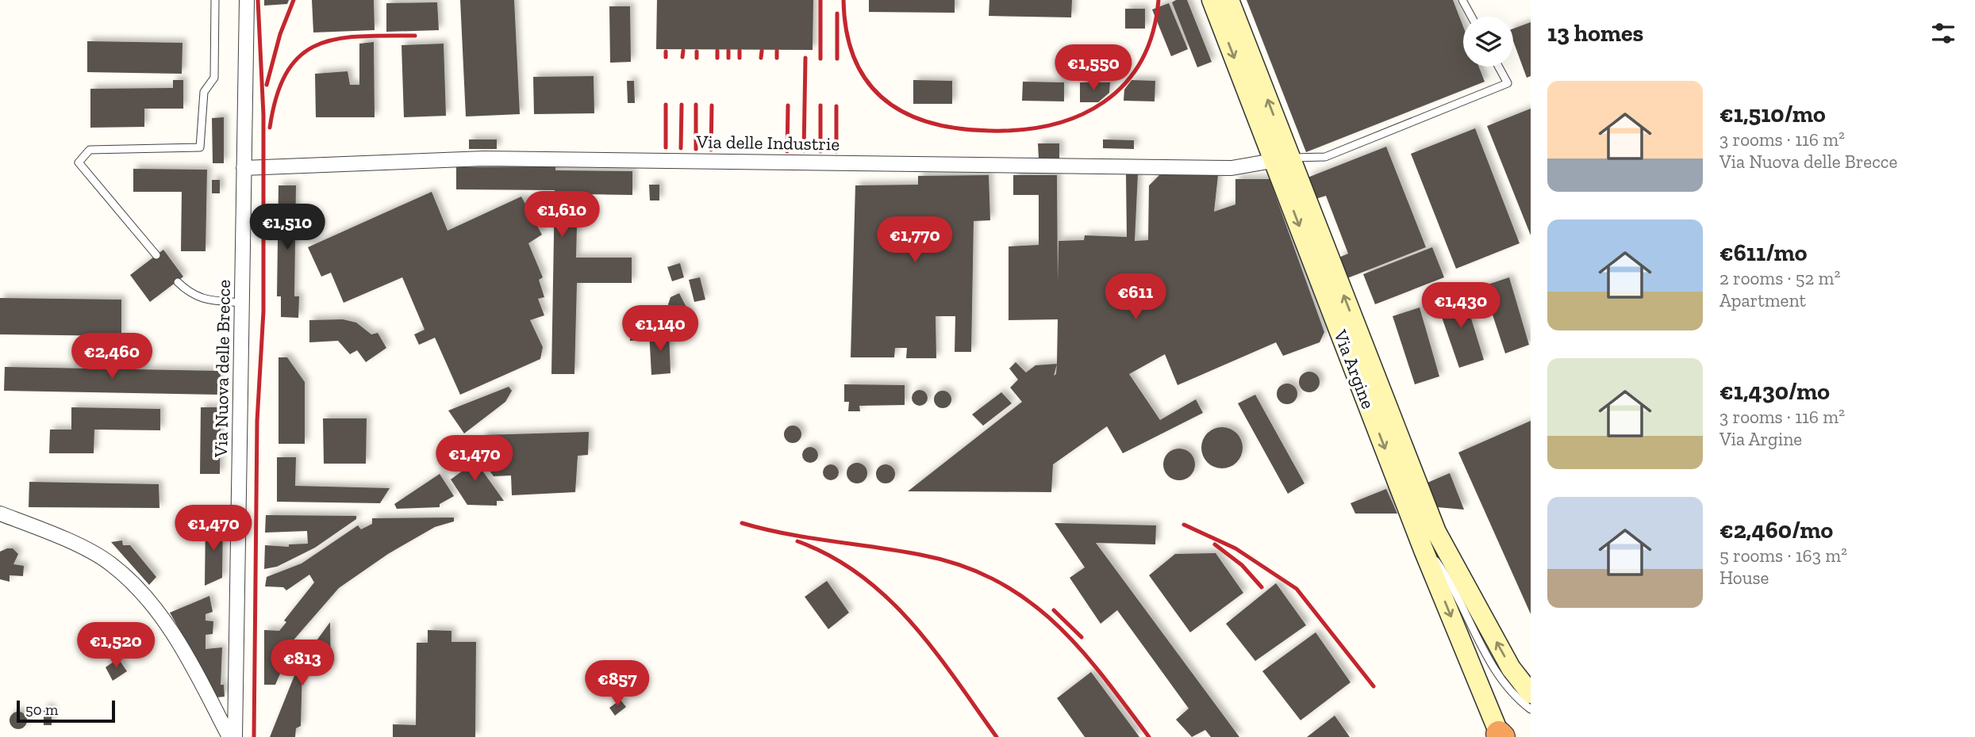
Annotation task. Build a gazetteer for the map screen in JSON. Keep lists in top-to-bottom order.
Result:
{
  "streets": {
    "street": ["Via delle Industrie", "Via Nuova delle Brecce", "Via Argine"]
  },
  "crossings": [
    ["Via delle Industrie", "Via Nuova delle Brecce"],
    ["Via delle Industrie", "Via Argine"]
  ],
  "scale_bar": "50 m",
  "page": {
    "heading": "13 homes",
    "price": [
      "€1,550",
      "€1,610",
      "€1,510",
      "€1,770",
      "€611",
      "€1,430",
      "€1,140",
      "€2,460",
      "€1,470",
      "€1,470",
      "€1,520",
      "€813",
      "€857"
    ],
    "list": [
      {
        "name": "€1,510/mo",
        "note": "3 rooms · 116 m² · Via Nuova delle Brecce"
      },
      {
        "name": "€611/mo",
        "note": "2 rooms · 52 m² · Apartment"
      },
      {
        "name": "€1,430/mo",
        "note": "3 rooms · 116 m² · Via Argine"
      },
      {
        "name": "€2,460/mo",
        "note": "5 rooms · 163 m² · House"
      }
    ],
    "scale": "50 m"
  }
}
